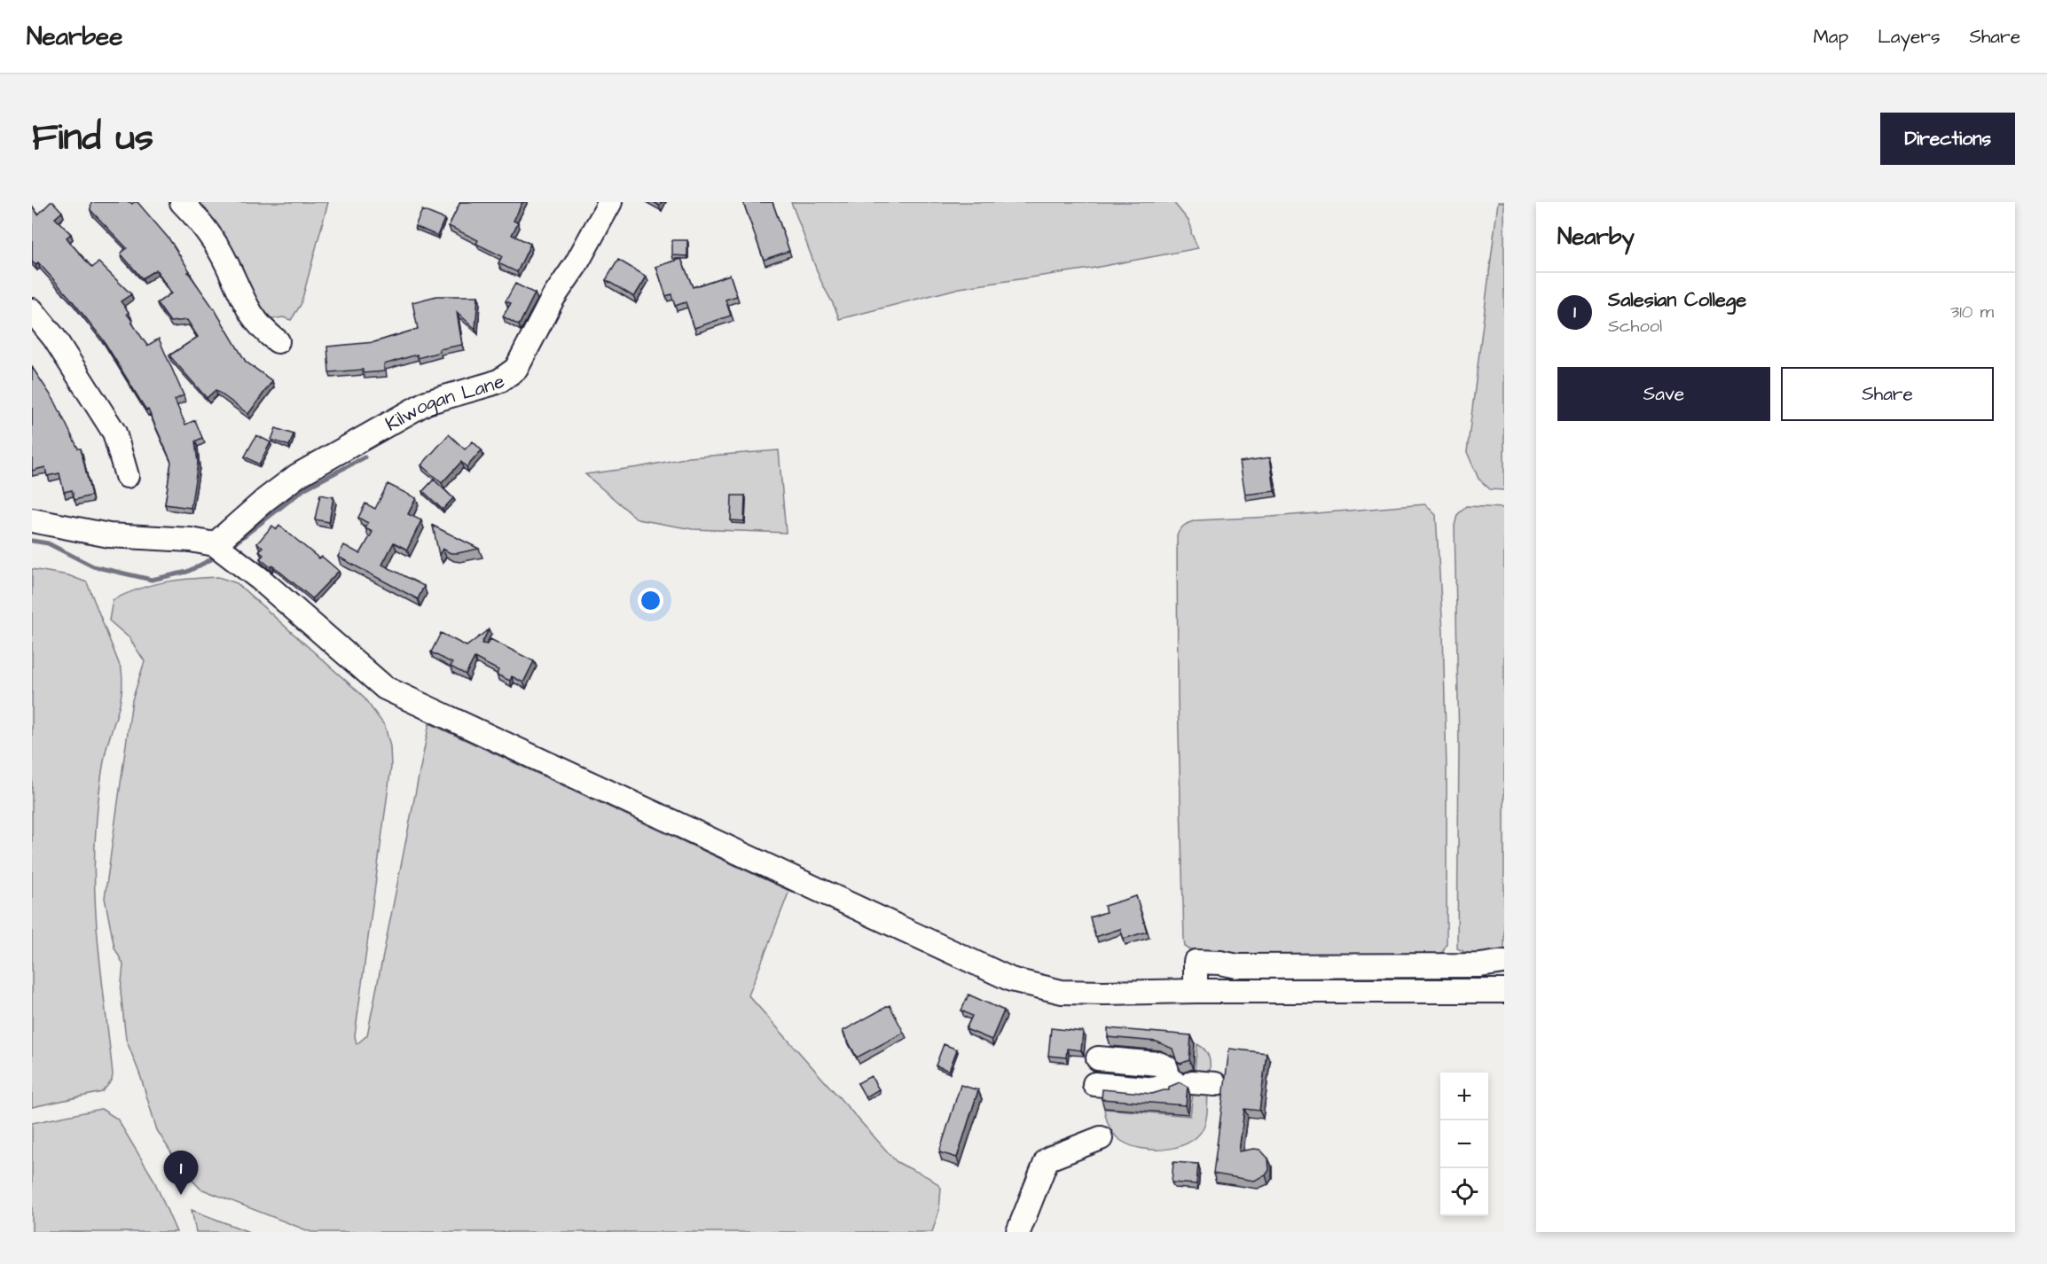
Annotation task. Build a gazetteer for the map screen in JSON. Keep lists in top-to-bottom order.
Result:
{
  "streets": {
    "street": ["Kilwogan Lane"]
  },
  "page": {
    "header": "Nearbee",
    "nav": ["Map", "Layers", "Share"],
    "title": "Find us",
    "buttons": [
      "Directions",
      ["Save", "Share"]
    ],
    "heading": "Nearby",
    "list": [
      {
        "mark": "1",
        "name": "Salesian College",
        "note": "School",
        "value": "310 m"
      }
    ],
    "map_buttons": ["+", "−"],
    "pins": "1"
  }
}
